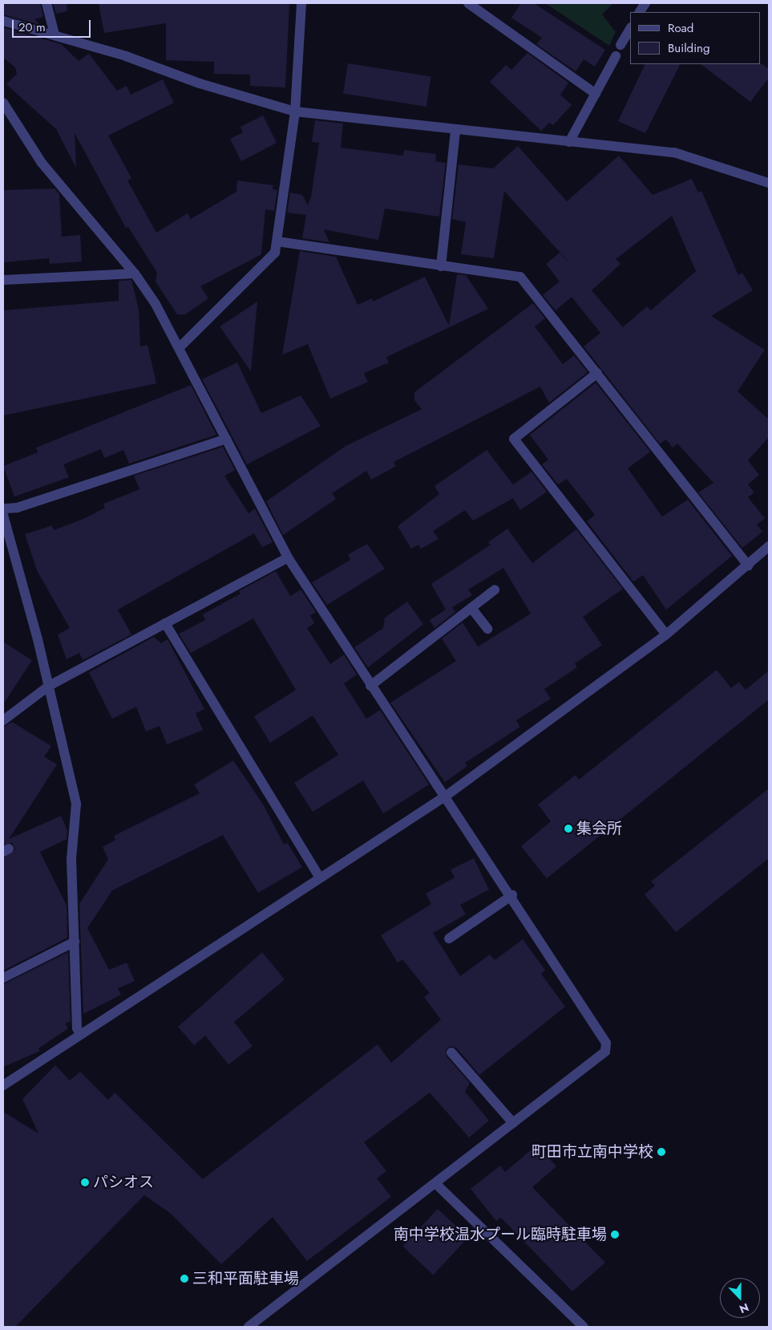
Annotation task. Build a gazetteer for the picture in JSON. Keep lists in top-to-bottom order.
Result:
{
  "places": [
    "集会所",
    "町田市立南中学校",
    "パシオス",
    "南中学校温水プール臨時駐車場",
    "三和平面駐車場"
  ],
  "legend": ["Road", "Building"],
  "scale_bar": "20 m",
  "north": "bottom"
}
